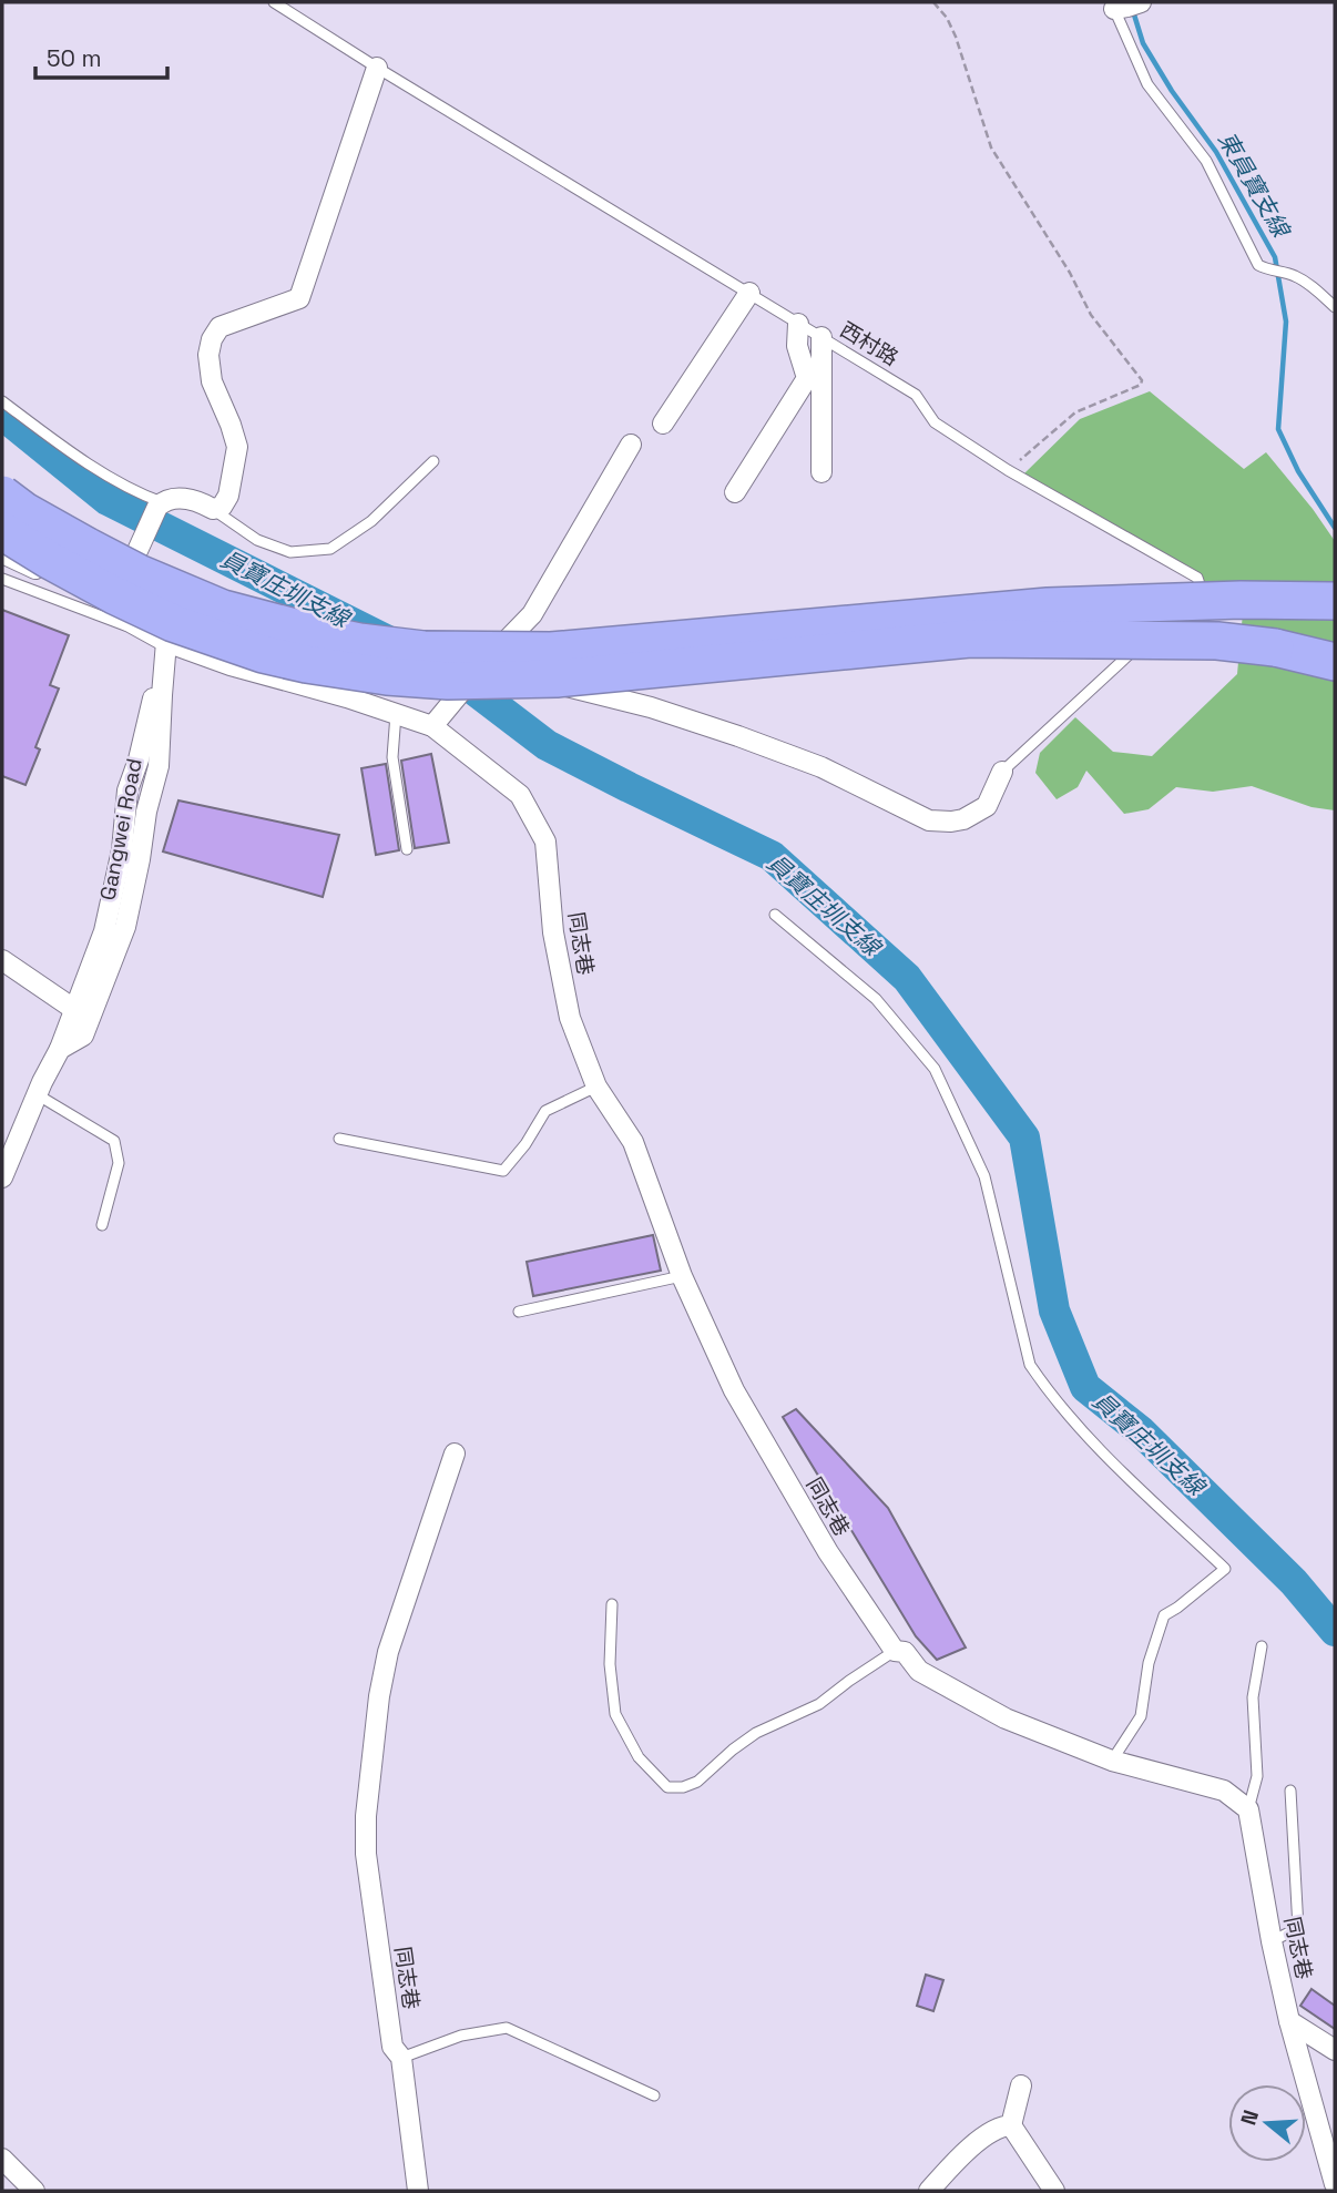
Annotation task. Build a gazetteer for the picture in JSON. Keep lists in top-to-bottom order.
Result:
{
  "streets": {
    "street": ["Gangwei Road", "同志巷"],
    "lane": ["西村路"]
  },
  "crossings": [
    ["Gangwei Road", "同志巷"]
  ],
  "water": ["東員寶支線", "員寶庄圳支線"],
  "scale_bar": "50 m",
  "north": "left"
}
